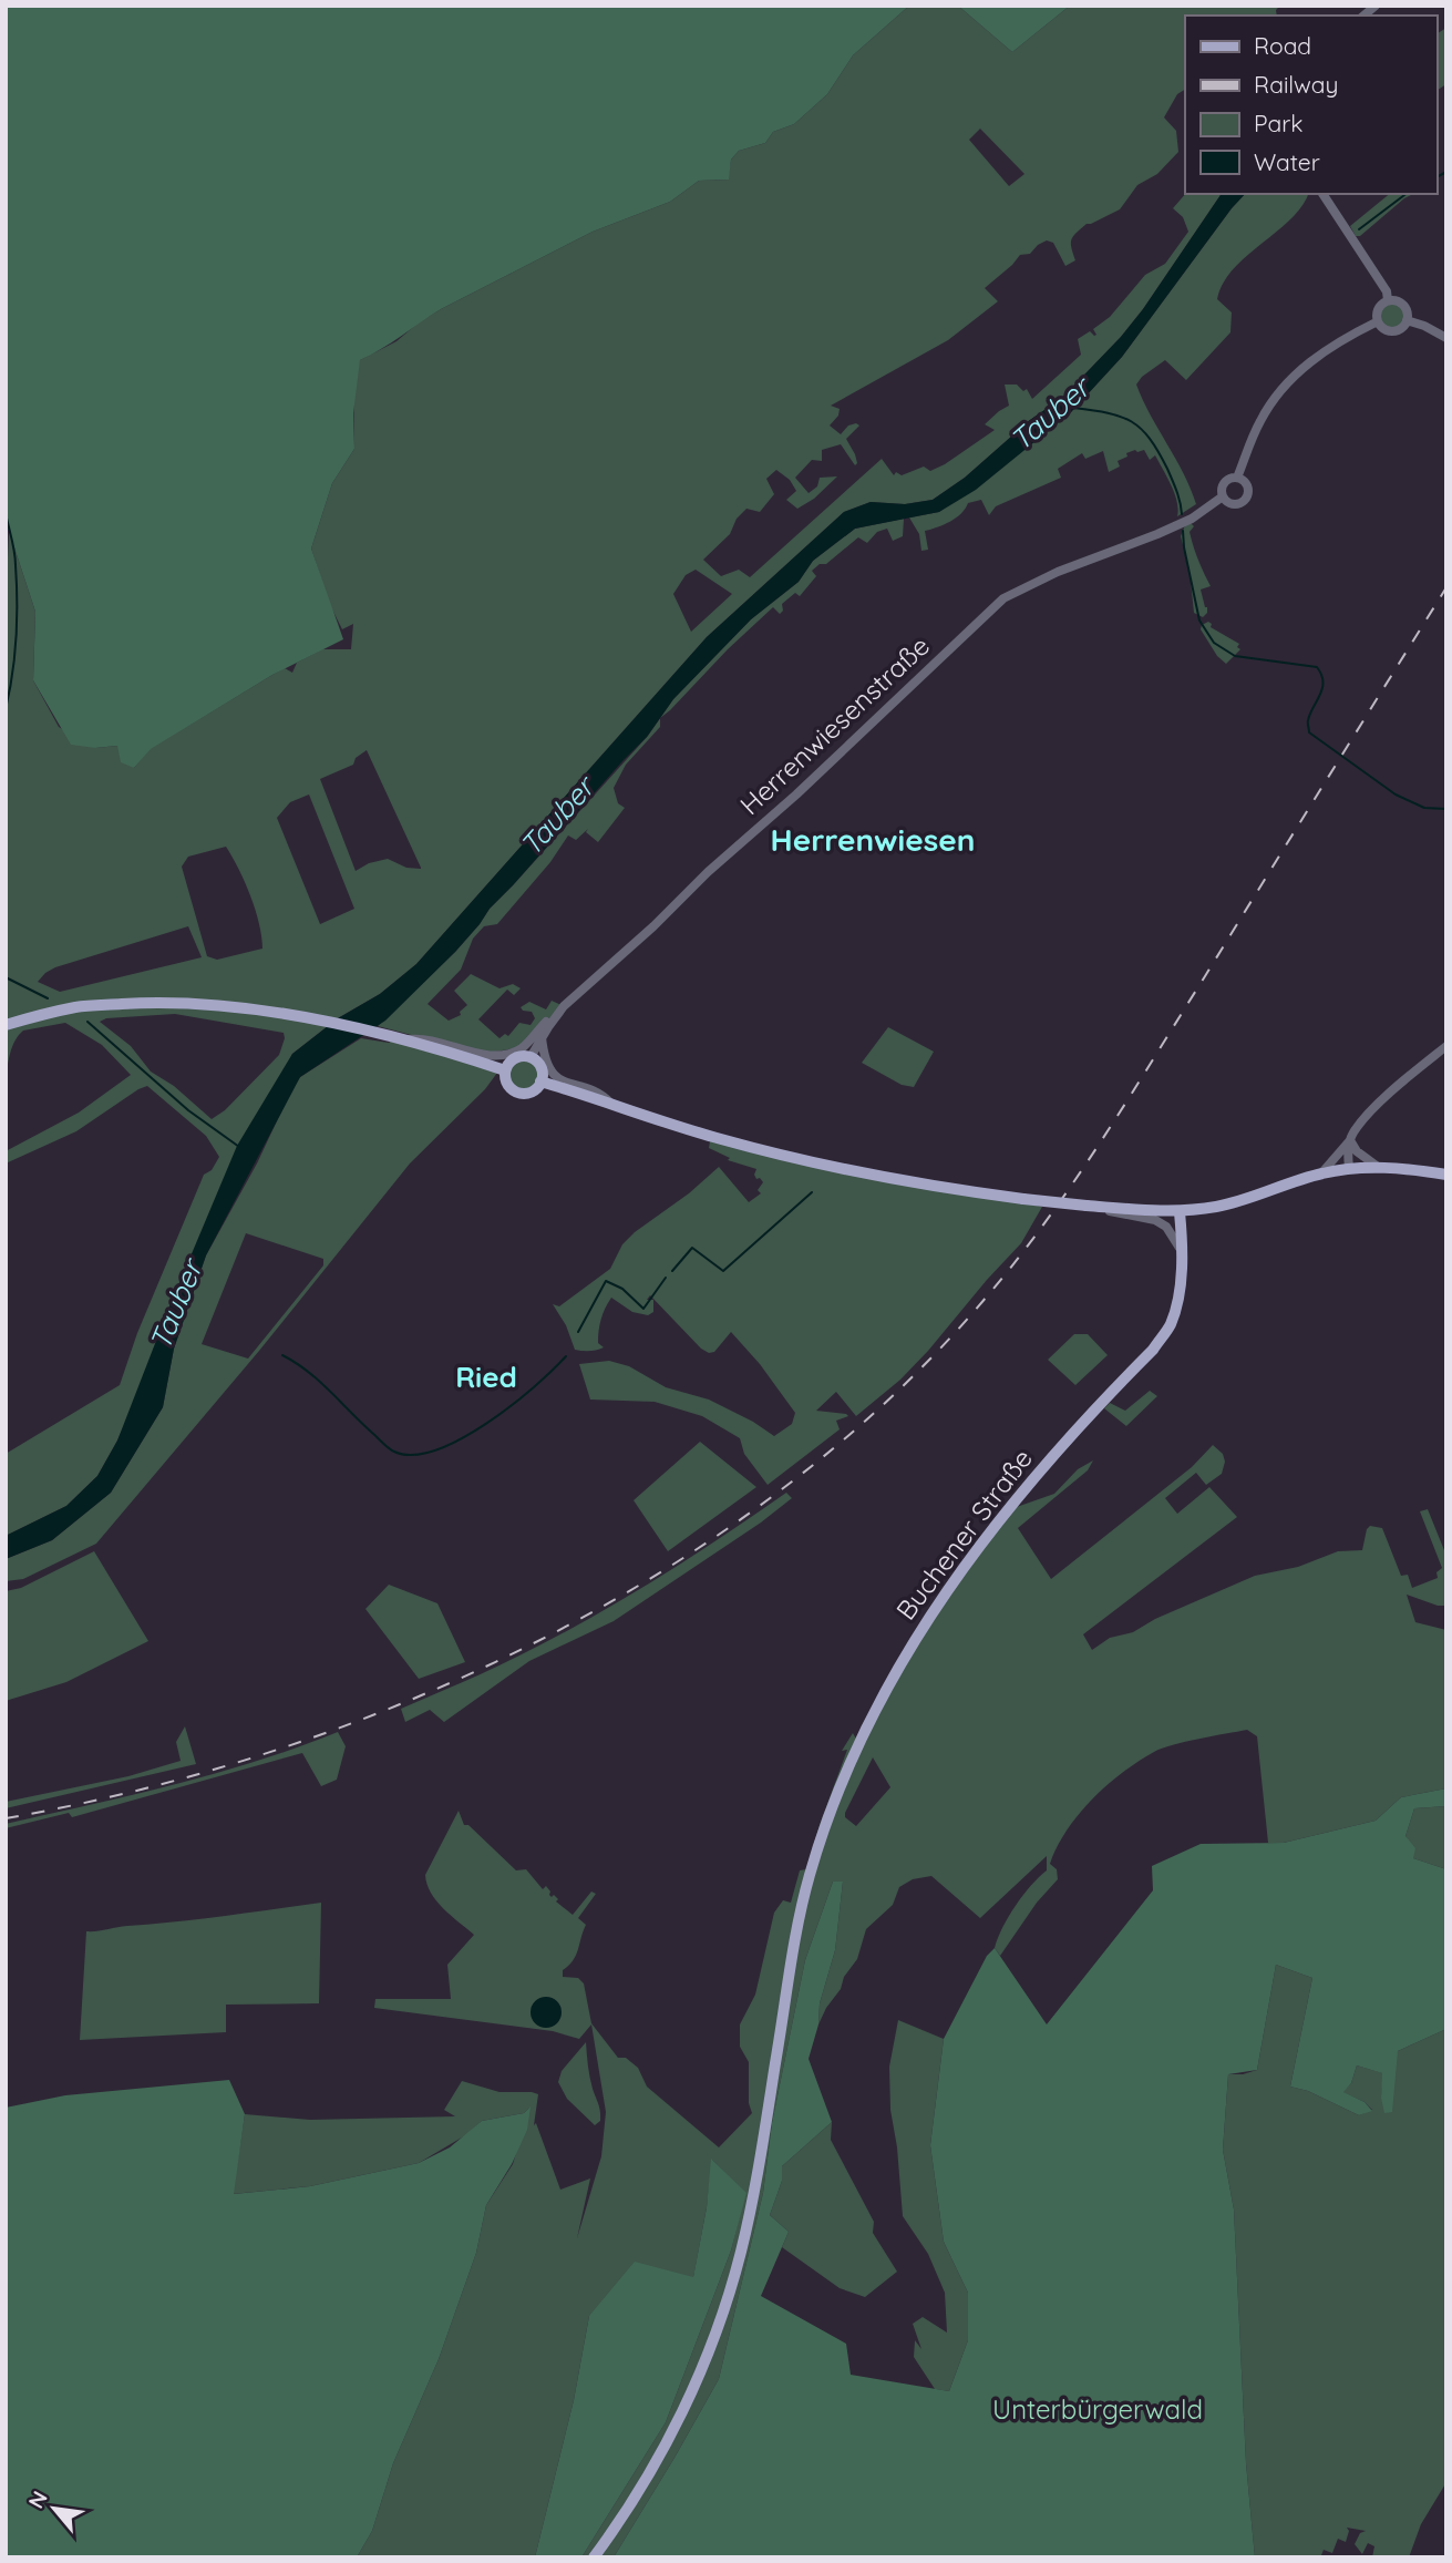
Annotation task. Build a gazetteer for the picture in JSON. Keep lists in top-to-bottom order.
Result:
{
  "streets": {
    "main road": ["Buchener Straße"],
    "street": ["Herrenwiesenstraße"]
  },
  "districts": ["Herrenwiesen", "Ried"],
  "water": ["Tauber"],
  "parks": ["Unterbürgerwald"],
  "legend": [
    "Road",
    "Railway",
    "Park",
    "Water"
  ],
  "north": "top left"
}
